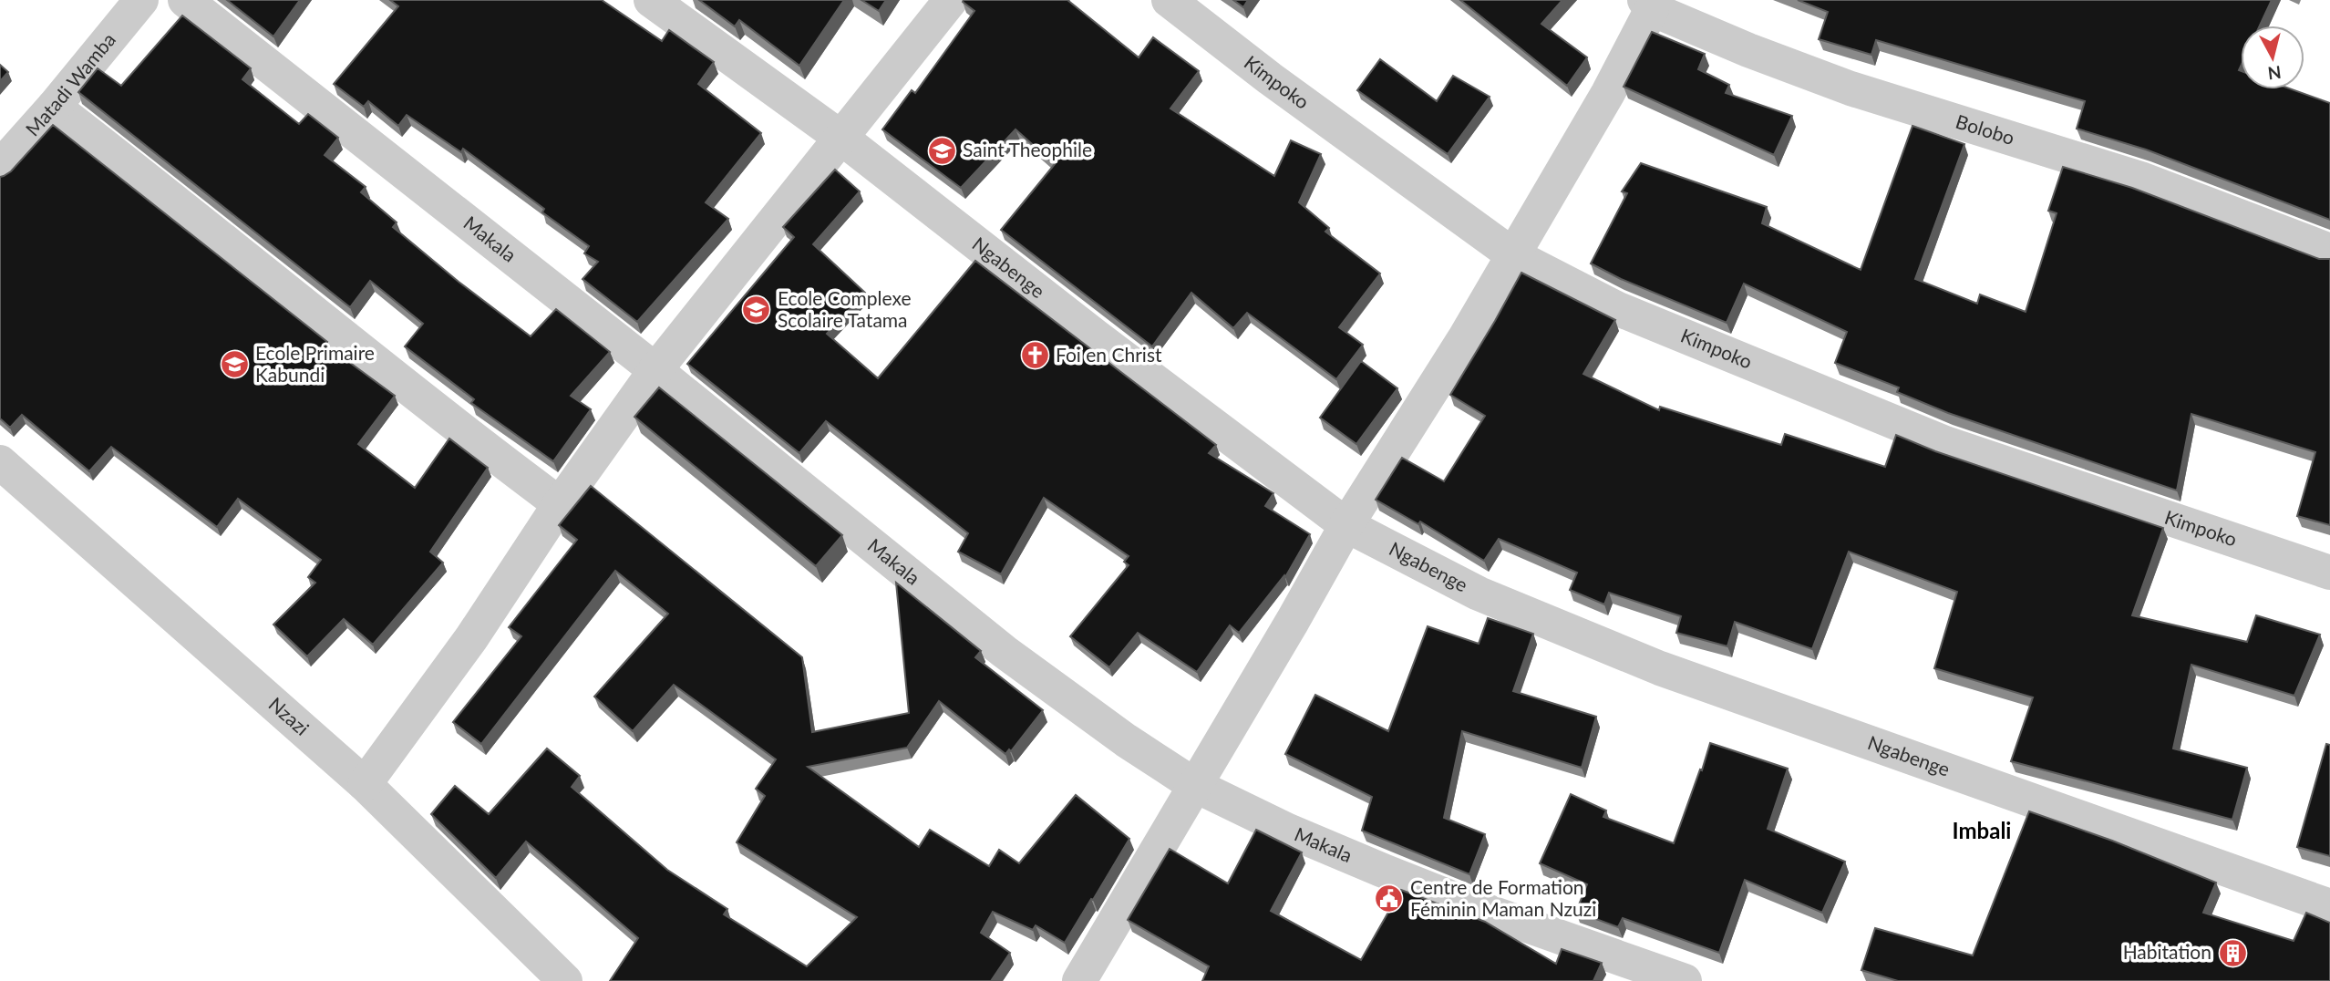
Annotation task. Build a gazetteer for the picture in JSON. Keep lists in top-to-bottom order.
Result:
{
  "streets": {
    "street": [
      "Kimpoko",
      "Matadi Wamba",
      "Bolobo",
      "Makala",
      "Ngabenge",
      "Nzazi"
    ]
  },
  "districts": ["Imbali"],
  "places": {
    "school or university": ["Saint Theophile", "Ecole Complexe Scolaire Tatama", "Ecole Primaire Kabundi"],
    "church": ["Foi en Christ"],
    "public building": ["Centre de Formation Féminin Maman Nzuzi"],
    "building": ["Habitation"]
  },
  "north": "bottom"
}
